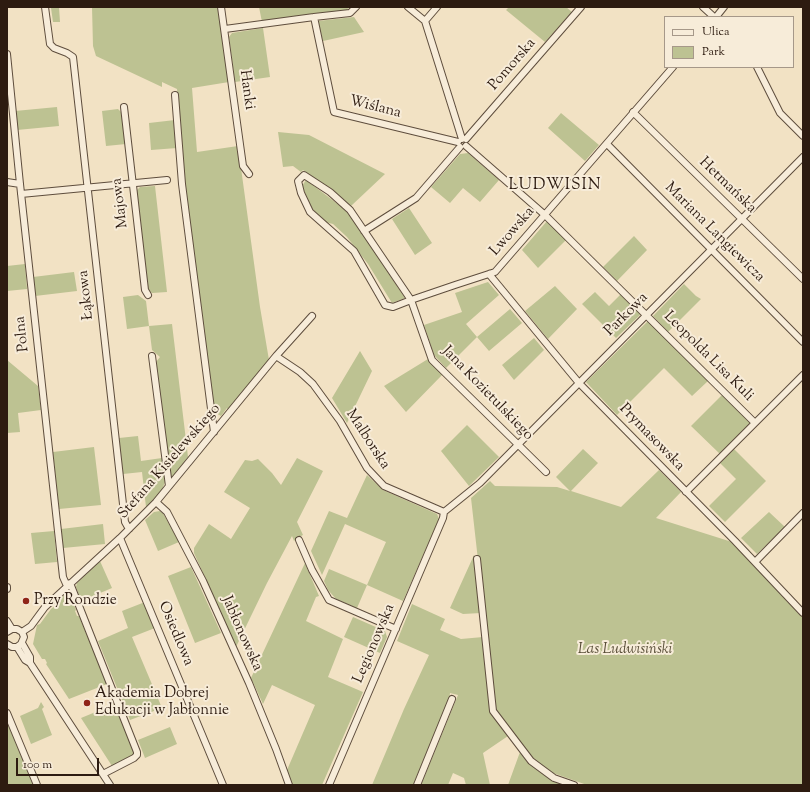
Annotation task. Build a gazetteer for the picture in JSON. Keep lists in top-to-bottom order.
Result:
{
  "streets": {
    "street": [
      "Pomorska",
      "Hanki",
      "Wiślana",
      "Hetmańska",
      "Majowa",
      "Lwowska",
      "Mariana Langiewicza",
      "Łąkowa",
      "Parkowa",
      "Polna",
      "Leopolda Lisa Kuli",
      "Jana Kozietulskiego",
      "Prymasowska",
      "Malborska",
      "Stefana Kisielewskiego",
      "Osiedlowa",
      "Jabłonowska",
      "Legionowska"
    ]
  },
  "crossings": [
    ["Pomorska", "Wiślana"],
    ["Pomorska", "Leopolda Lisa Kuli"],
    ["Pomorska", "Jana Kozietulskiego"],
    ["Wiślana", "Leopolda Lisa Kuli"],
    ["Hetmańska", "Lwowska"],
    ["Hetmańska", "Parkowa"],
    ["Lwowska", "Mariana Langiewicza"],
    ["Lwowska", "Leopolda Lisa Kuli"],
    ["Lwowska", "Jana Kozietulskiego"],
    ["Lwowska", "Prymasowska"],
    ["Mariana Langiewicza", "Parkowa"],
    ["Łąkowa", "Stefana Kisielewskiego"],
    ["Parkowa", "Leopolda Lisa Kuli"],
    ["Parkowa", "Jana Kozietulskiego"],
    ["Parkowa", "Prymasowska"],
    ["Parkowa", "Malborska"],
    ["Parkowa", "Legionowska"],
    ["Polna", "Stefana Kisielewskiego"],
    ["Malborska", "Stefana Kisielewskiego"],
    ["Malborska", "Legionowska"],
    ["Stefana Kisielewskiego", "Osiedlowa"],
    ["Stefana Kisielewskiego", "Jabłonowska"]
  ],
  "districts": ["LUDWISIN"],
  "parks": ["Las Ludwisiński"],
  "places": ["Przy Rondzie", "Akademia Dobrej Edukacji w Jabłonnie"],
  "legend": ["Ulica", "Park"],
  "scale_bar": "100 m"
}
